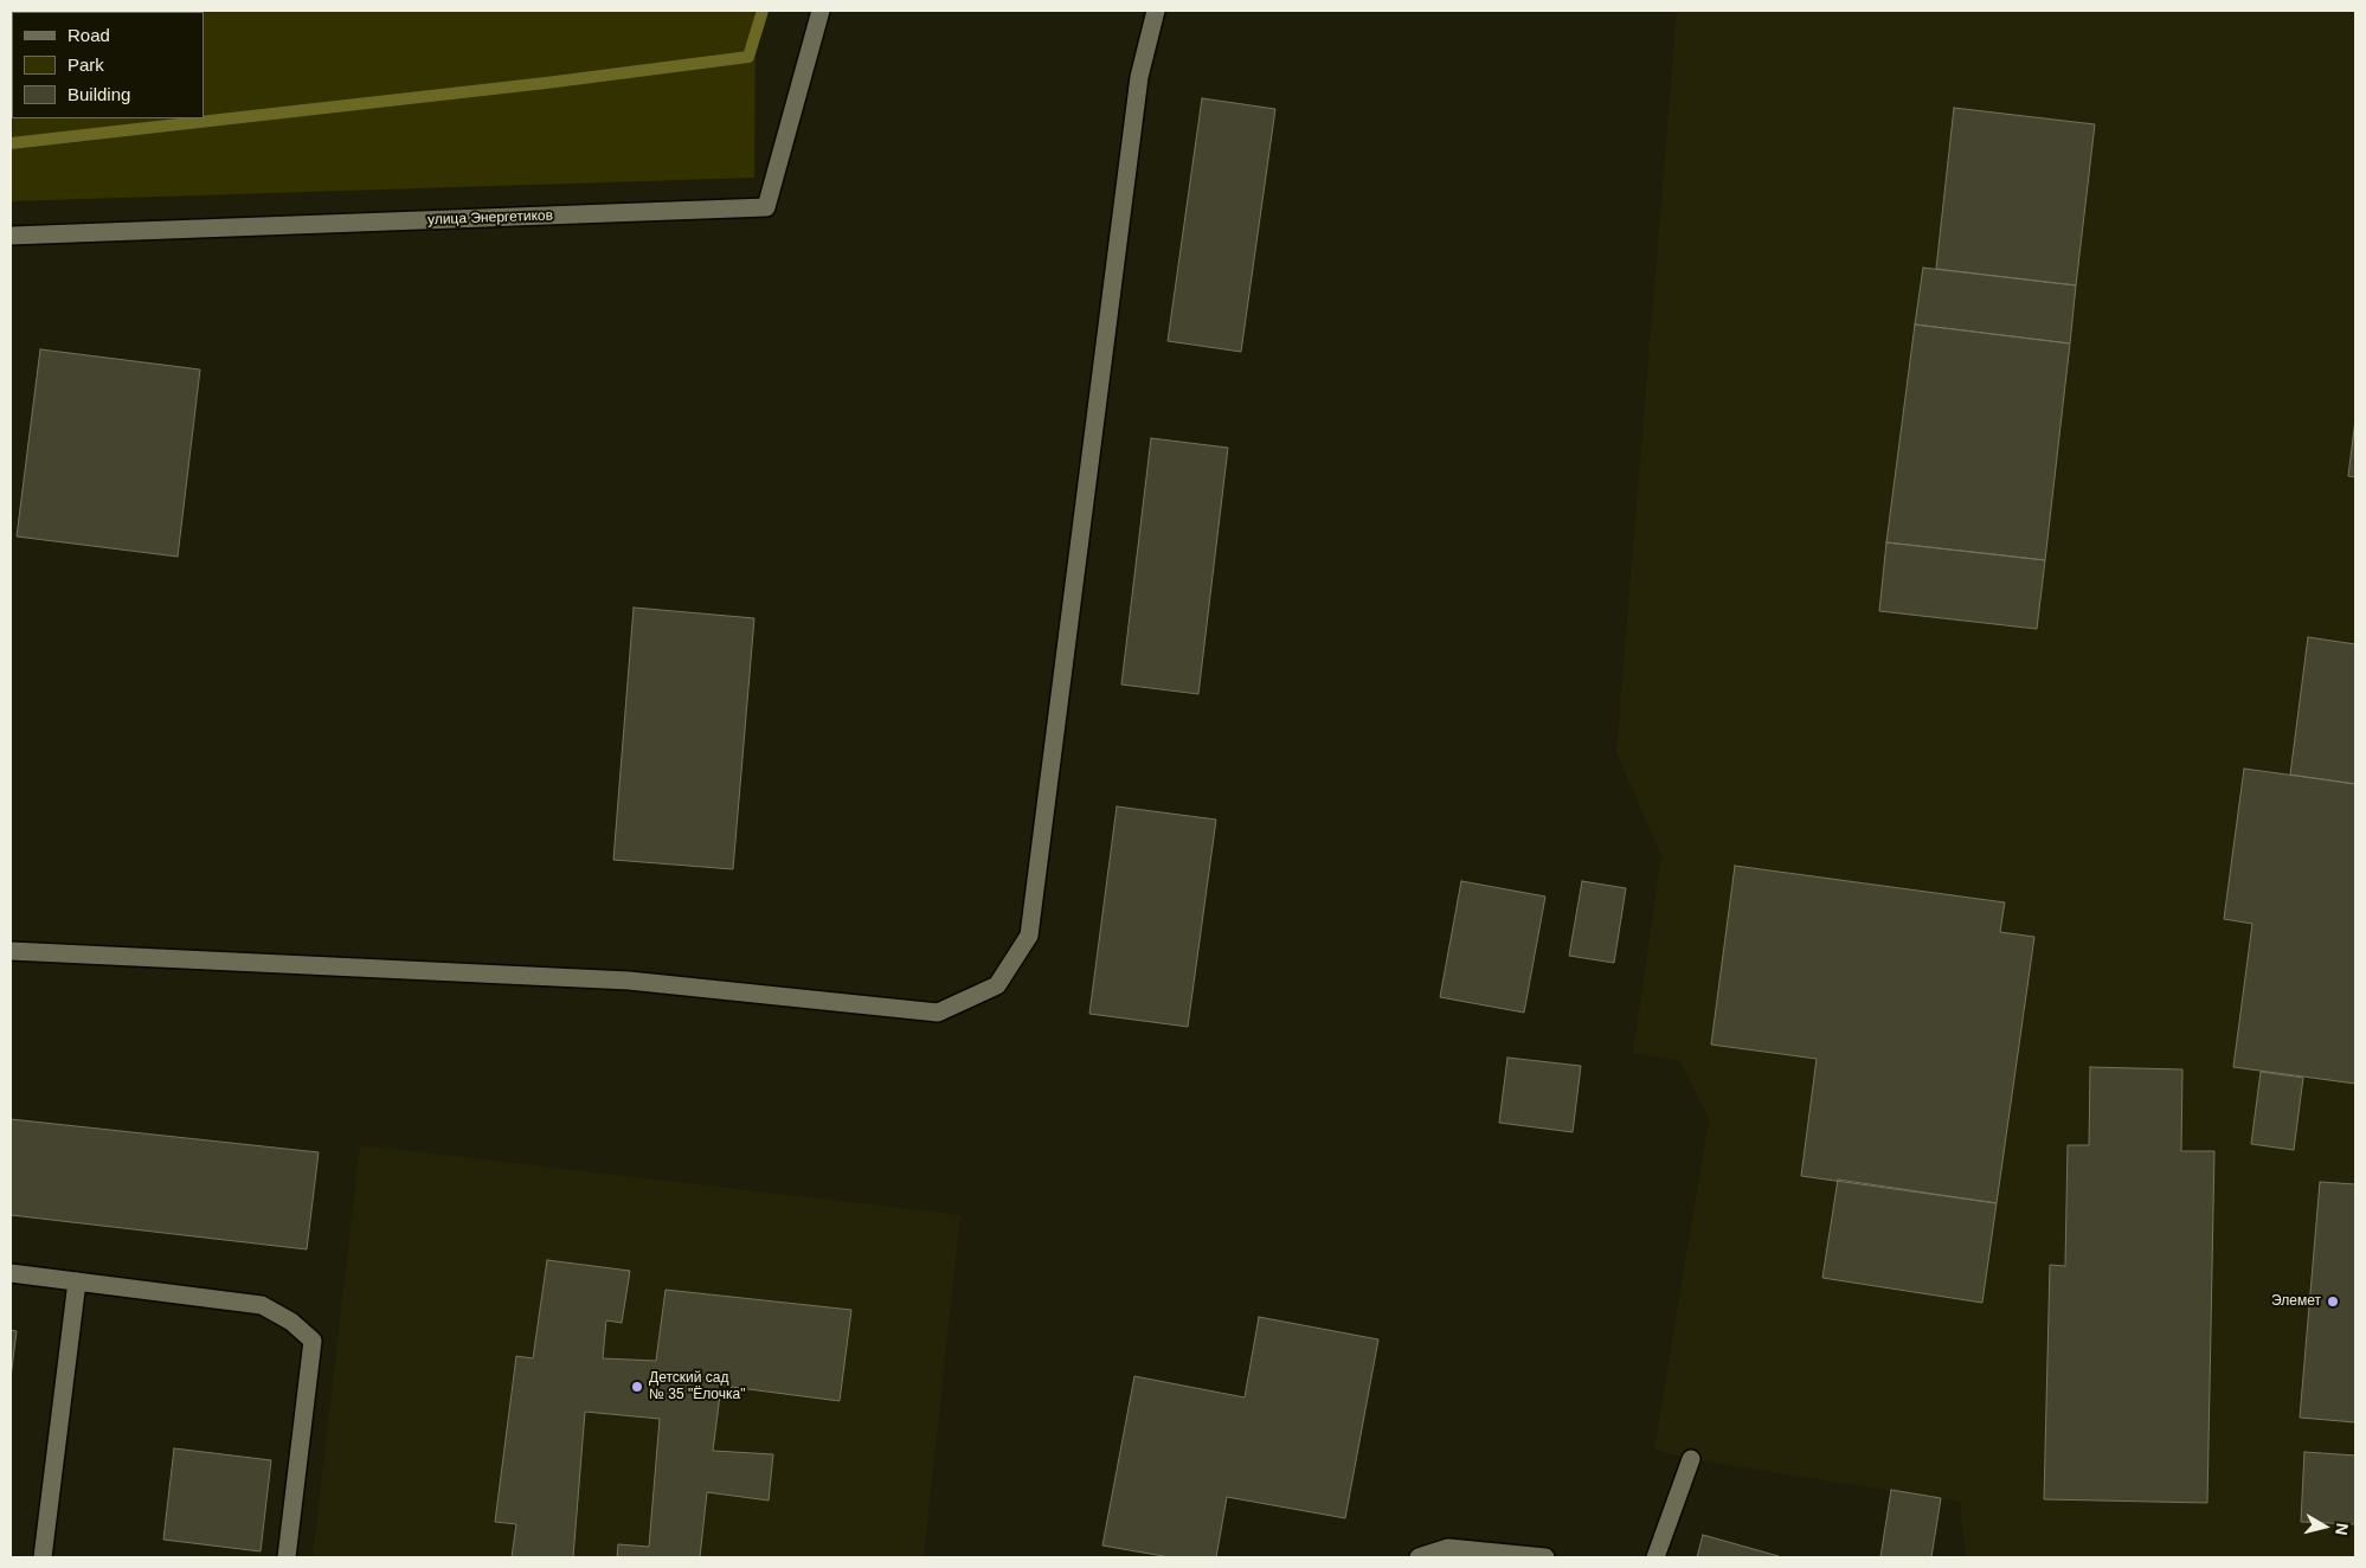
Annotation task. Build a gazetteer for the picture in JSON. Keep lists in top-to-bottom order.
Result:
{
  "streets": {
    "street": ["улица Энергетиков"]
  },
  "places": ["Элемет", "Детский сад № 35 \"Ёлочка\""],
  "legend": ["Road", "Park", "Building"],
  "north": "right"
}
